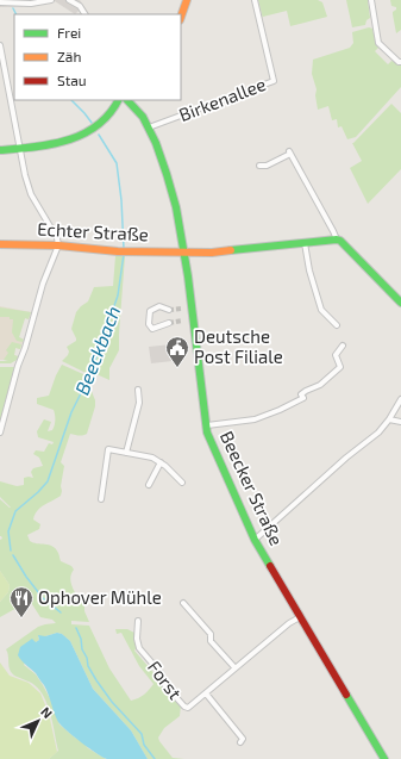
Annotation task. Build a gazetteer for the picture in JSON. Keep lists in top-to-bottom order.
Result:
{
  "streets": {
    "street": [
      "Birkenallee",
      "Echter Straße",
      "Beecker Straße",
      "Forst"
    ]
  },
  "crossings": [
    ["Birkenallee", "Beecker Straße"],
    ["Echter Straße", "Beecker Straße"],
    ["Beecker Straße", "Forst"]
  ],
  "water": ["Beeckbach"],
  "places": {
    "public building": ["Deutsche Post Filiale"],
    "restaurant": ["Ophover Mühle"]
  },
  "legend": ["Frei", "Zäh", "Stau"],
  "north": "top right"
}
